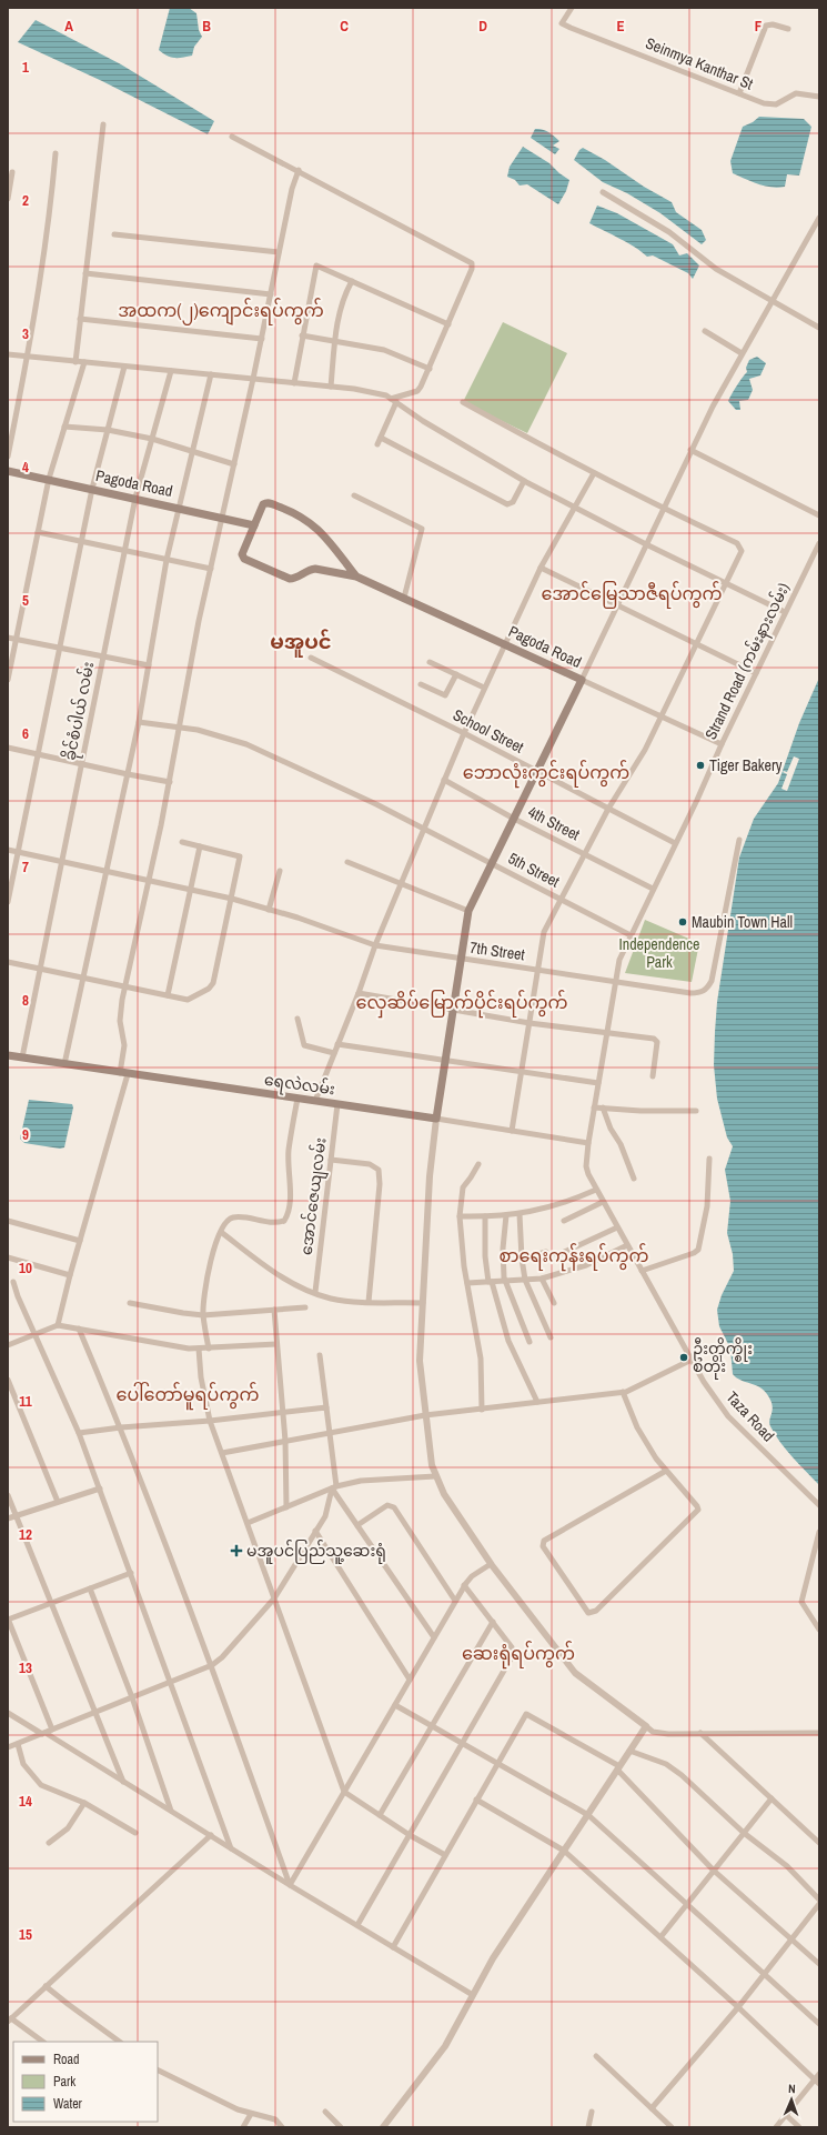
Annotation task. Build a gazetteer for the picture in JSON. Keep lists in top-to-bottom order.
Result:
{
  "streets": {
    "main road": ["Pagoda Road", "ရေလဲလမ်း"],
    "street": [
      "Seinmya Kanthar St",
      "Strand Road (ကမ်းနားလမ်း)",
      "ခိုင်စံပါယ် လမ်း",
      "School Street",
      "4th Street",
      "5th Street",
      "7th Street",
      "အောင်ဇေယျလမ်း",
      "Taza Road"
    ]
  },
  "crossings": [
    ["Pagoda Road", "Strand Road (ကမ်းနားလမ်း)"],
    ["Pagoda Road", "ခိုင်စံပါယ် လမ်း"],
    ["Strand Road (ကမ်းနားလမ်း)", "School Street"],
    ["Strand Road (ကမ်းနားလမ်း)", "4th Street"],
    ["Strand Road (ကမ်းနားလမ်း)", "5th Street"],
    ["Strand Road (ကမ်းနားလမ်း)", "7th Street"],
    ["Strand Road (ကမ်းနားလမ်း)", "ရေလဲလမ်း"],
    ["Strand Road (ကမ်းနားလမ်း)", "Taza Road"],
    ["ခိုင်စံပါယ် လမ်း", "7th Street"],
    ["ခိုင်စံပါယ် လမ်း", "ရေလဲလမ်း"],
    ["ရေလဲလမ်း", "အောင်ဇေယျလမ်း"],
    ["ရေလဲလမ်း", "Taza Road"]
  ],
  "districts": [
    "အထက(၂)ကျောင်းရပ်ကွက်",
    "အောင်မြေသာဇီရပ်ကွက်",
    "မအူပင်",
    "ဘောလုံးကွင်းရပ်ကွက်",
    "လှေဆိပ်မြောက်ပိုင်းရပ်ကွက်",
    "စာရေးကုန်းရပ်ကွက်",
    "ပေါ်တော်မူရပ်ကွက်",
    "ဆေးရုံရပ်ကွက်"
  ],
  "parks": ["Independence Park"],
  "places": {
    "other": ["Tiger Bakery", "Maubin Town Hall", "ဦးတိုက္စိုး စတိုး"],
    "health": ["မအူပင်ပြည်သူ့ဆေးရုံ"]
  },
  "legend": ["Road", "Park", "Water"],
  "north": "top",
  "grid": {
    "columns": [
      "A",
      "B",
      "C",
      "D",
      "E",
      "F"
    ],
    "rows": [
      "1",
      "2",
      "3",
      "4",
      "5",
      "6",
      "7",
      "8",
      "9",
      "10",
      "11",
      "12",
      "13",
      "14",
      "15"
    ]
  }
}
